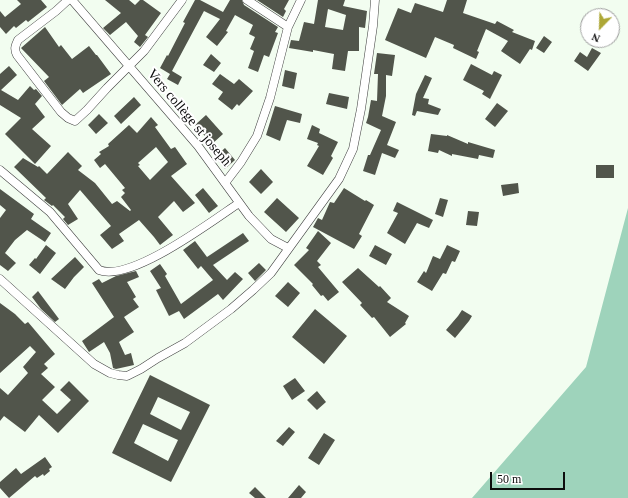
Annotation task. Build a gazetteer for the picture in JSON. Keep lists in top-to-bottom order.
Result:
{
  "streets": {
    "street": ["Vers collège st joseph"]
  },
  "scale_bar": "50 m",
  "north": "bottom left"
}
